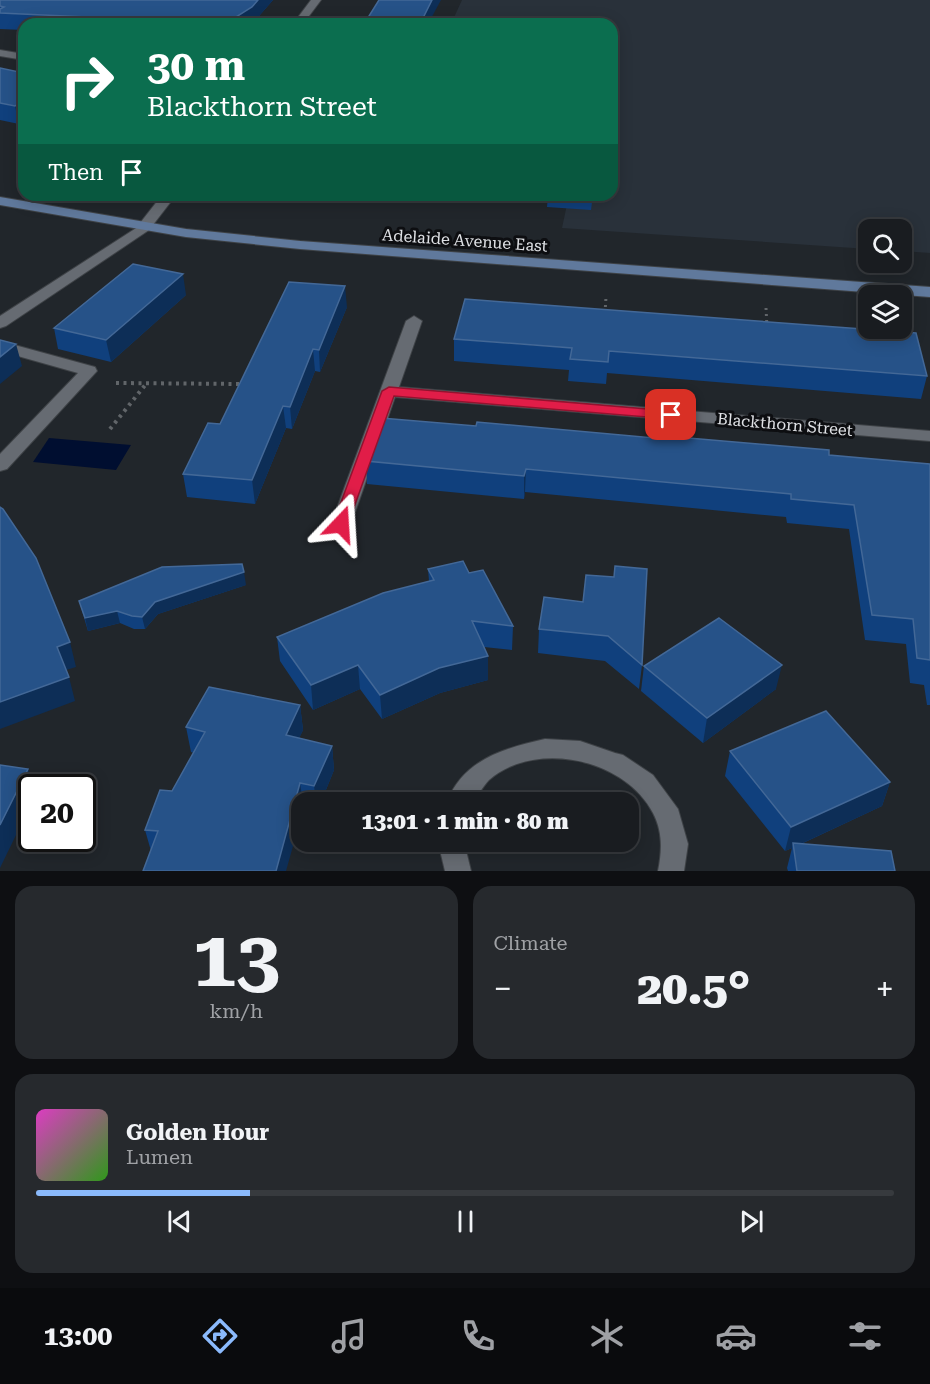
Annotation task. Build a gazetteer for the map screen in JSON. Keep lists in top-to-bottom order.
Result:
{
  "streets": {
    "main road": ["Adelaide Avenue East"],
    "street": ["Blackthorn Street"]
  },
  "page": {
    "turn": ["30 m", "Blackthorn Street"],
    "then": "Then",
    "limit": "20",
    "trip": "13:01 · 1 min · 80 m",
    "tile": [
      ["13", "km/h"],
      "Climate"
    ],
    "heat": ["−", "20.5°", "+"],
    "song": ["Golden Hour", "Lumen"],
    "tabs": "13:00"
  }
}
